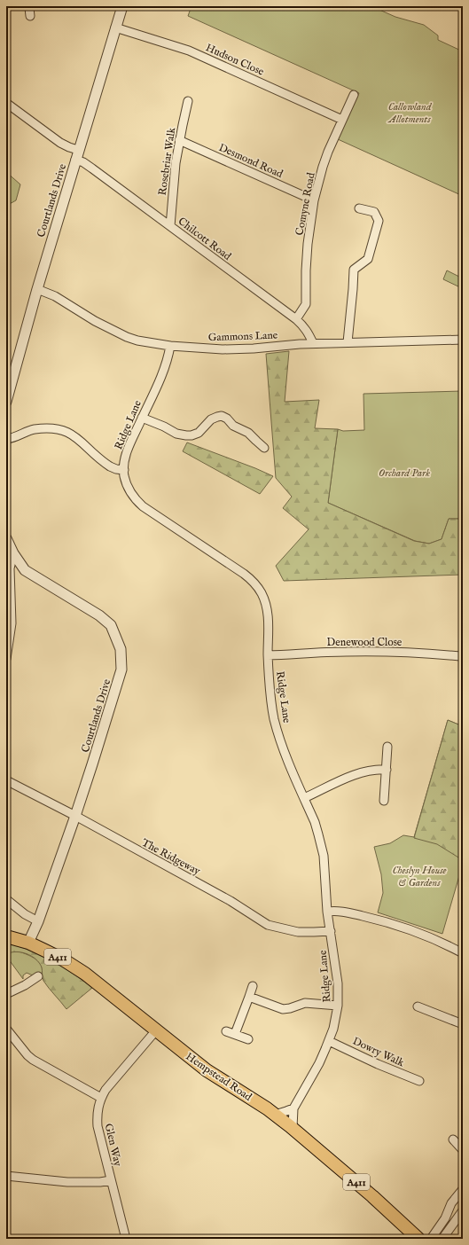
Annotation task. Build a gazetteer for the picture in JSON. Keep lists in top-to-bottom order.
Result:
{
  "streets": {
    "main road": ["A411", "Hempstead Road"],
    "street": [
      "Hudson Close",
      "Desmond Road",
      "Rosebriar Walk",
      "Courtlands Drive",
      "Comyne Road",
      "Chilcott Road",
      "Gammons Lane",
      "Ridge Lane",
      "Denewood Close",
      "The Ridgeway",
      "Dowry Walk",
      "Glen Way"
    ]
  },
  "crossings": [
    ["Hudson Close", "Courtlands Drive"],
    ["Hudson Close", "Comyne Road"],
    ["Desmond Road", "Rosebriar Walk"],
    ["Desmond Road", "Comyne Road"],
    ["Rosebriar Walk", "Chilcott Road"],
    ["Courtlands Drive", "Chilcott Road"],
    ["Courtlands Drive", "Gammons Lane"],
    ["Courtlands Drive", "The Ridgeway"],
    ["Courtlands Drive", "Hempstead Road"],
    ["Comyne Road", "Chilcott Road"],
    ["Chilcott Road", "Gammons Lane"],
    ["Gammons Lane", "Ridge Lane"],
    ["Ridge Lane", "Denewood Close"],
    ["Ridge Lane", "The Ridgeway"],
    ["Ridge Lane", "Dowry Walk"],
    ["Ridge Lane", "Hempstead Road"],
    ["Hempstead Road", "Glen Way"]
  ],
  "parks": ["Callowland Allotments", "Orchard Park", "Cheslyn House & Gardens"]
}
